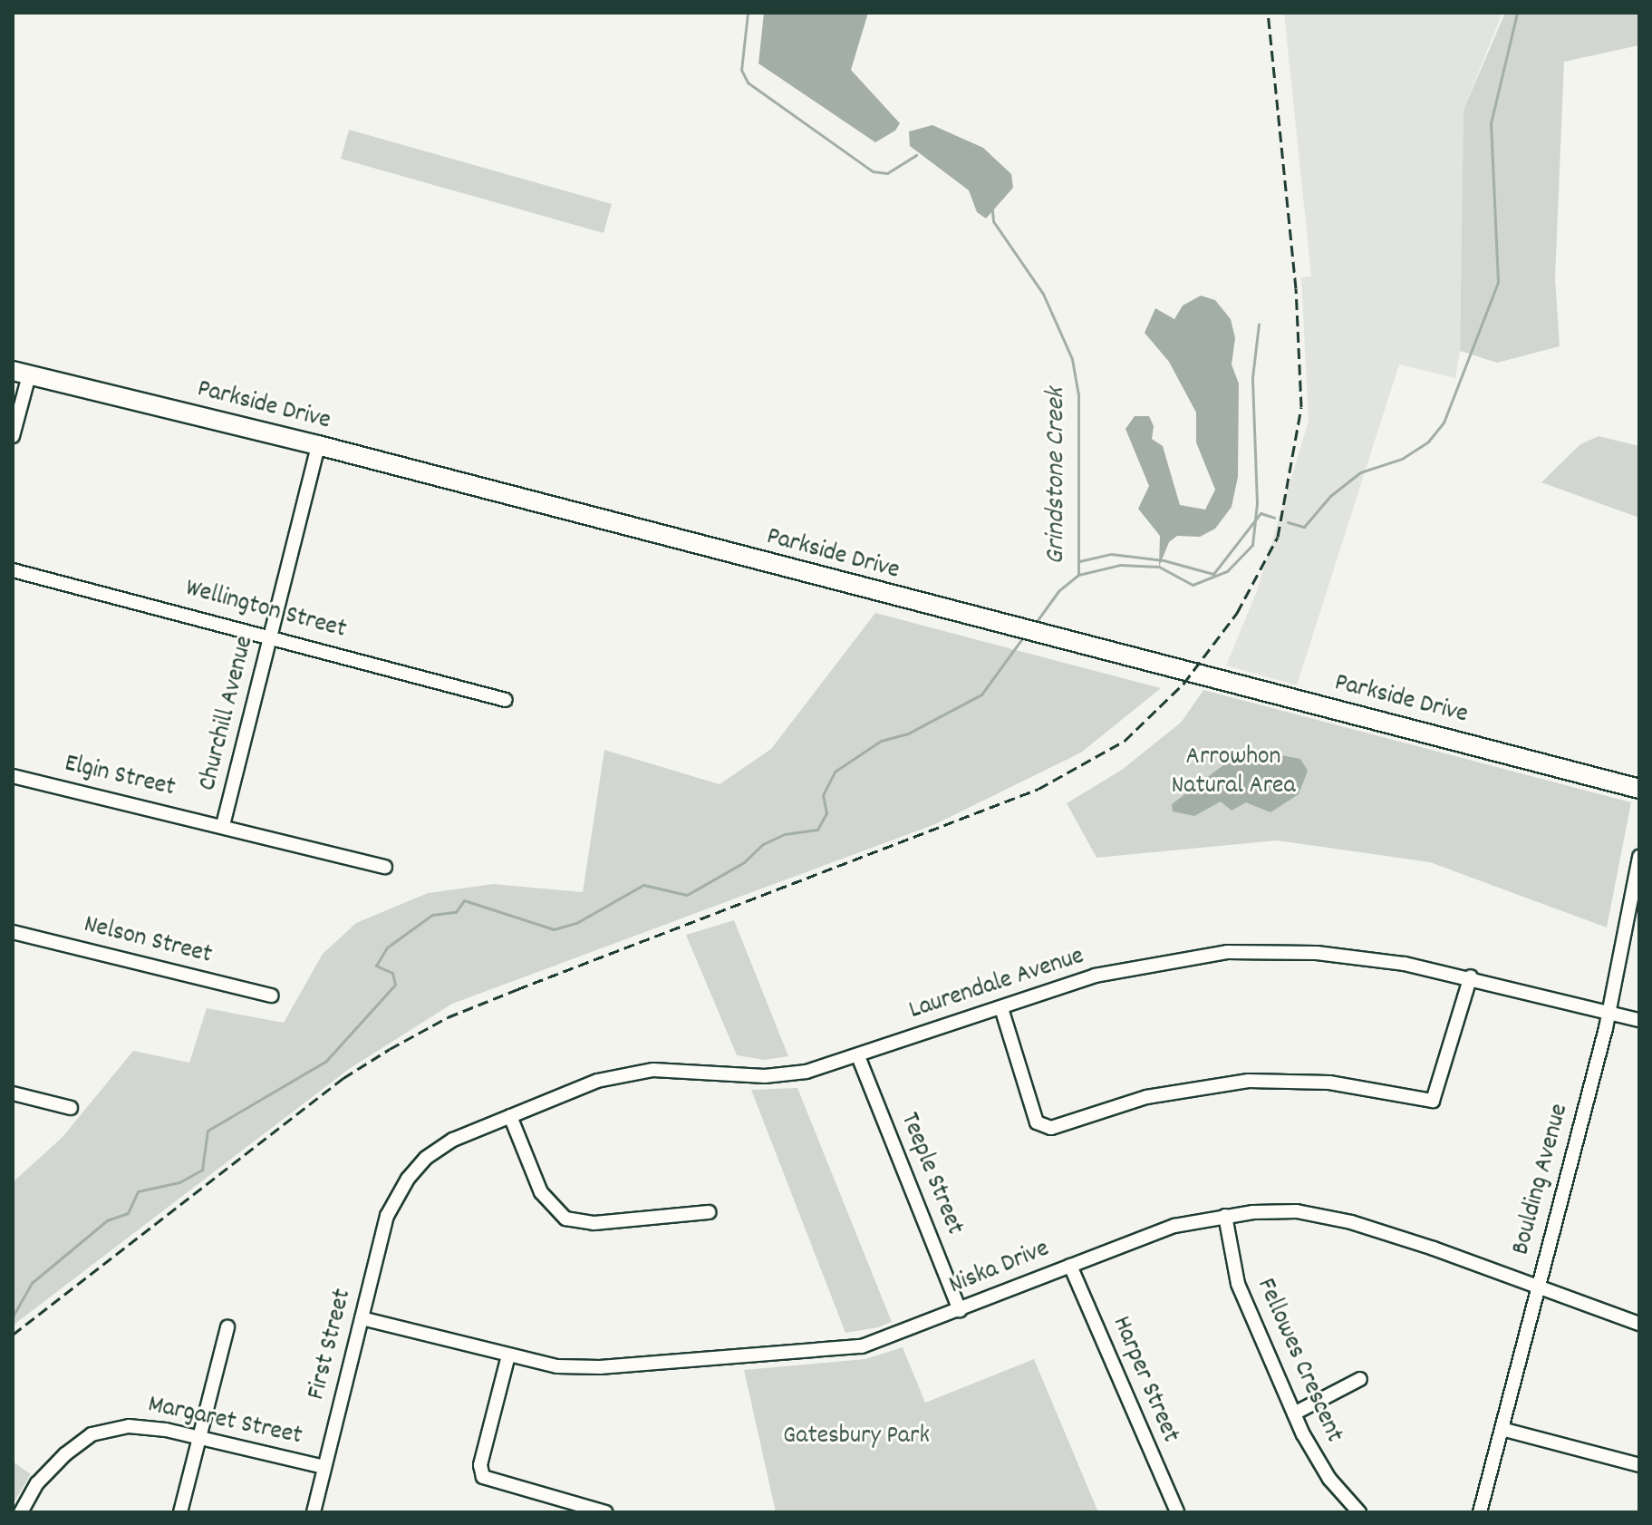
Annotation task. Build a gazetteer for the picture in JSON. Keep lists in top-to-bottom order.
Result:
{
  "streets": {
    "main road": ["Parkside Drive"],
    "street": [
      "Wellington Street",
      "Churchill Avenue",
      "Elgin Street",
      "Nelson Street",
      "Laurendale Avenue",
      "Teeple Street",
      "Boulding Avenue",
      "Niska Drive",
      "First Street",
      "Fellowes Crescent",
      "Harper Street",
      "Margaret Street"
    ]
  },
  "crossings": [
    ["Parkside Drive", "Churchill Avenue"],
    ["Wellington Street", "Churchill Avenue"],
    ["Churchill Avenue", "Elgin Street"],
    ["Laurendale Avenue", "Teeple Street"],
    ["Laurendale Avenue", "Boulding Avenue"],
    ["Laurendale Avenue", "First Street"],
    ["Teeple Street", "Niska Drive"],
    ["Boulding Avenue", "Niska Drive"],
    ["Niska Drive", "First Street"],
    ["Niska Drive", "Fellowes Crescent"],
    ["Niska Drive", "Harper Street"],
    ["First Street", "Margaret Street"]
  ],
  "water": ["Grindstone Creek"],
  "parks": ["Arrowhon Natural Area", "Gatesbury Park"]
}
